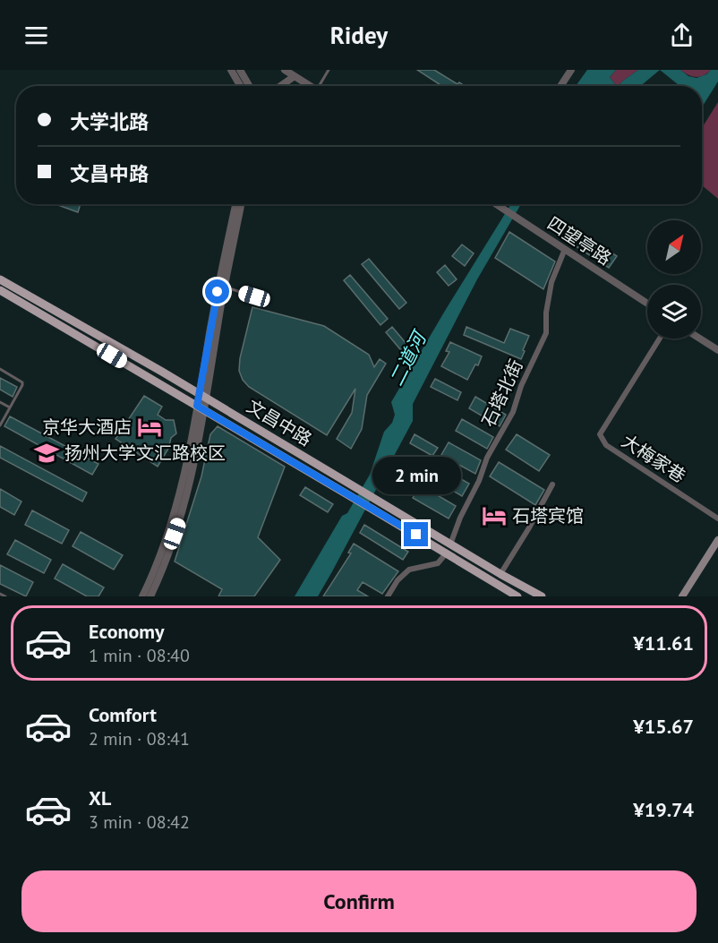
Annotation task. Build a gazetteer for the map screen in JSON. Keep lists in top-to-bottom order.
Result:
{
  "streets": {
    "main road": ["文昌中路"],
    "street": ["四望亭路", "石塔北街", "大梅家巷"]
  },
  "crossings": [
    ["四望亭路", "石塔北街"],
    ["石塔北街", "文昌中路"]
  ],
  "water": ["二道河"],
  "places": {
    "hotel": ["京华大酒店", "石塔宾馆"],
    "school or university": ["扬州大学文汇路校区"]
  },
  "north": "top right",
  "page": {
    "header": "Ridey",
    "banner": ["大学北路", "文昌中路"],
    "bubble": "2 min",
    "list": [
      {
        "name": "Economy",
        "note": "1 min · 08:40",
        "value": "¥11.61"
      },
      {
        "name": "Comfort",
        "note": "2 min · 08:41",
        "value": "¥15.67"
      },
      {
        "name": "XL",
        "note": "3 min · 08:42",
        "value": "¥19.74"
      }
    ],
    "buttons": "Confirm"
  }
}
